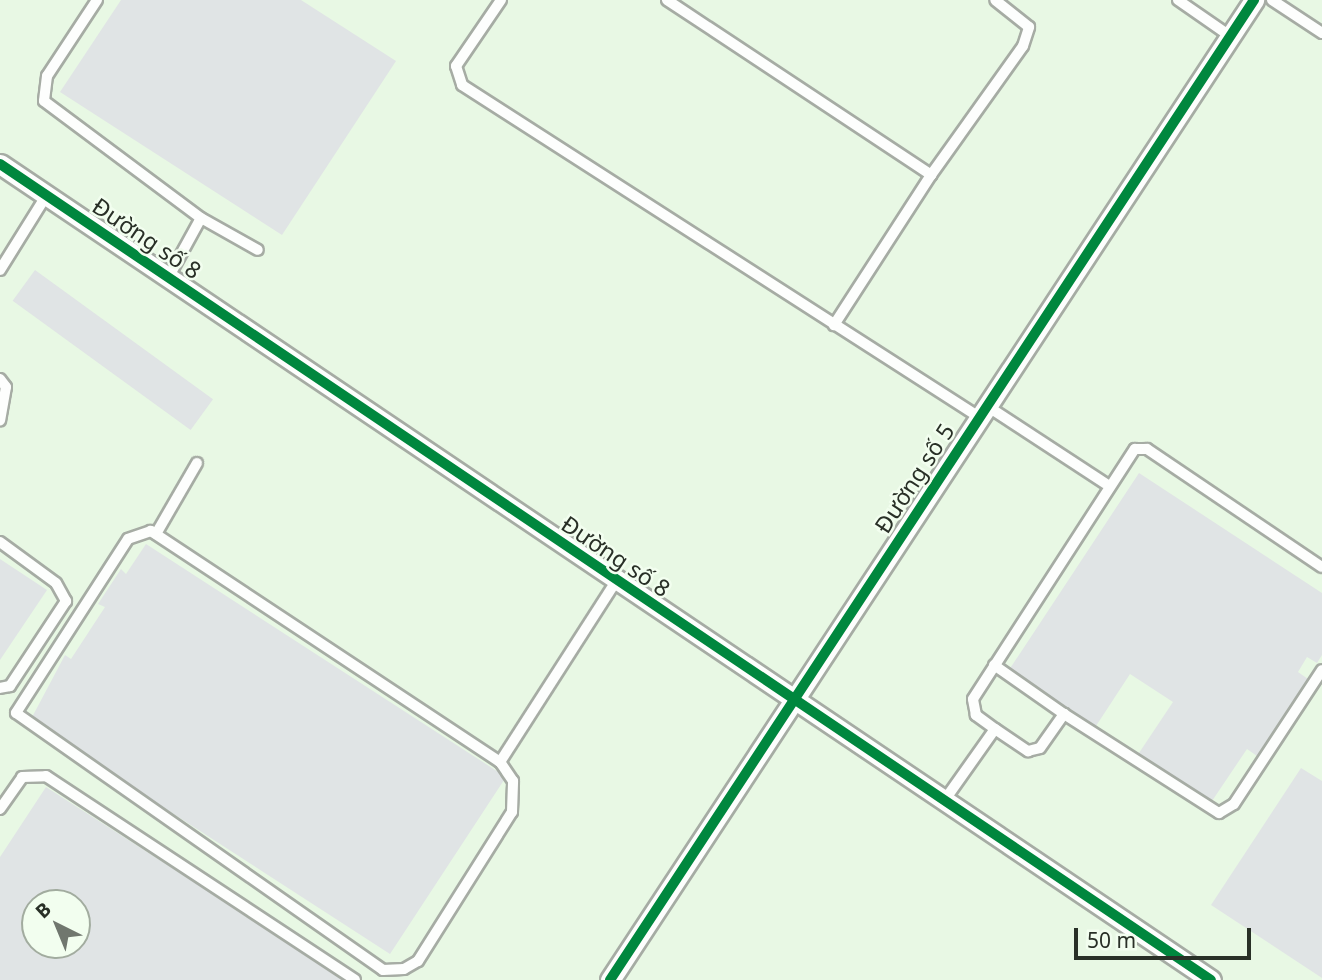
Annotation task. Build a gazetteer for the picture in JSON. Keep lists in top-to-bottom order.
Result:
{
  "streets": {
    "street": ["Đường số 8", "Đường số 5"]
  },
  "crossings": [
    ["Đường số 8", "Đường số 5"]
  ],
  "scale_bar": "50 m",
  "north": "top left"
}
